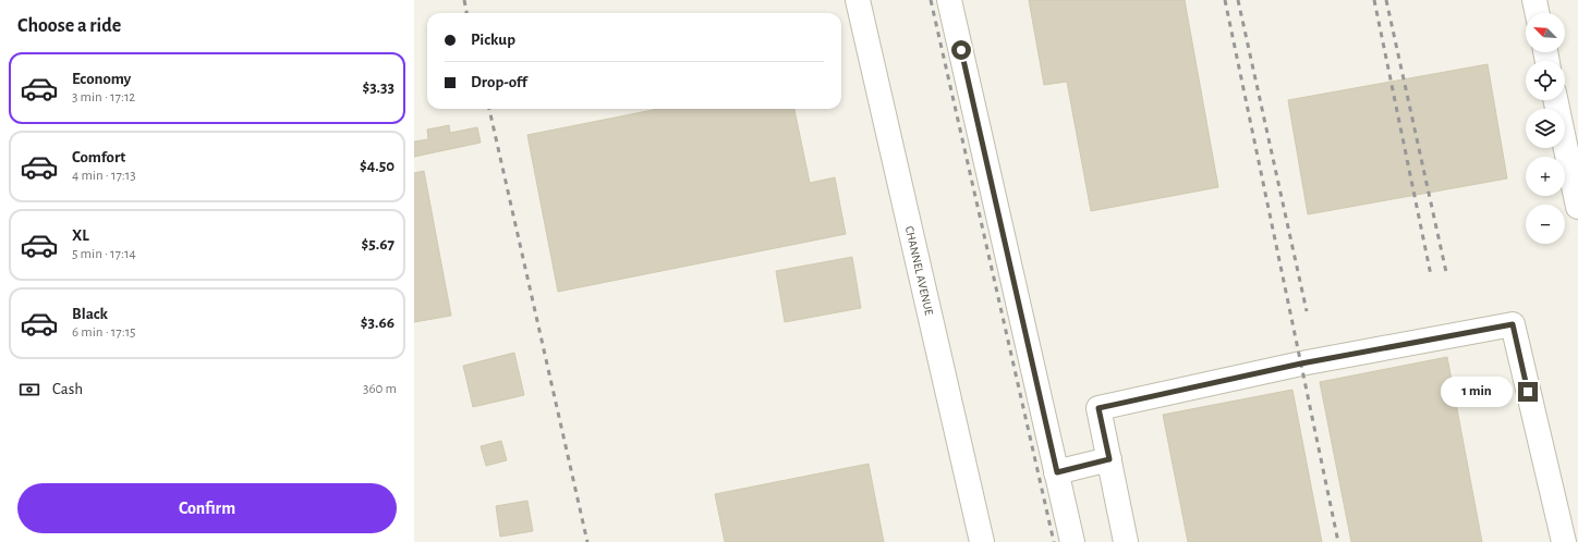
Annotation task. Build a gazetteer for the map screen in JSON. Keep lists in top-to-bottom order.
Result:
{
  "streets": {
    "street": ["CHANNEL AVENUE"]
  },
  "north": "top left",
  "page": {
    "heading": "Choose a ride",
    "map_buttons": ["+", "−"],
    "banner": ["Pickup", "Drop-off"],
    "list": [
      {
        "name": "Economy",
        "note": "3 min · 17:12",
        "value": "$3.33"
      },
      {
        "name": "Comfort",
        "note": "4 min · 17:13",
        "value": "$4.50"
      },
      {
        "name": "XL",
        "note": "5 min · 17:14",
        "value": "$5.67"
      },
      {
        "name": "Black",
        "note": "6 min · 17:15",
        "value": "$3.66"
      }
    ],
    "pay": ["Cash", "360 m"],
    "bubble": "1 min",
    "buttons": "Confirm"
  }
}
